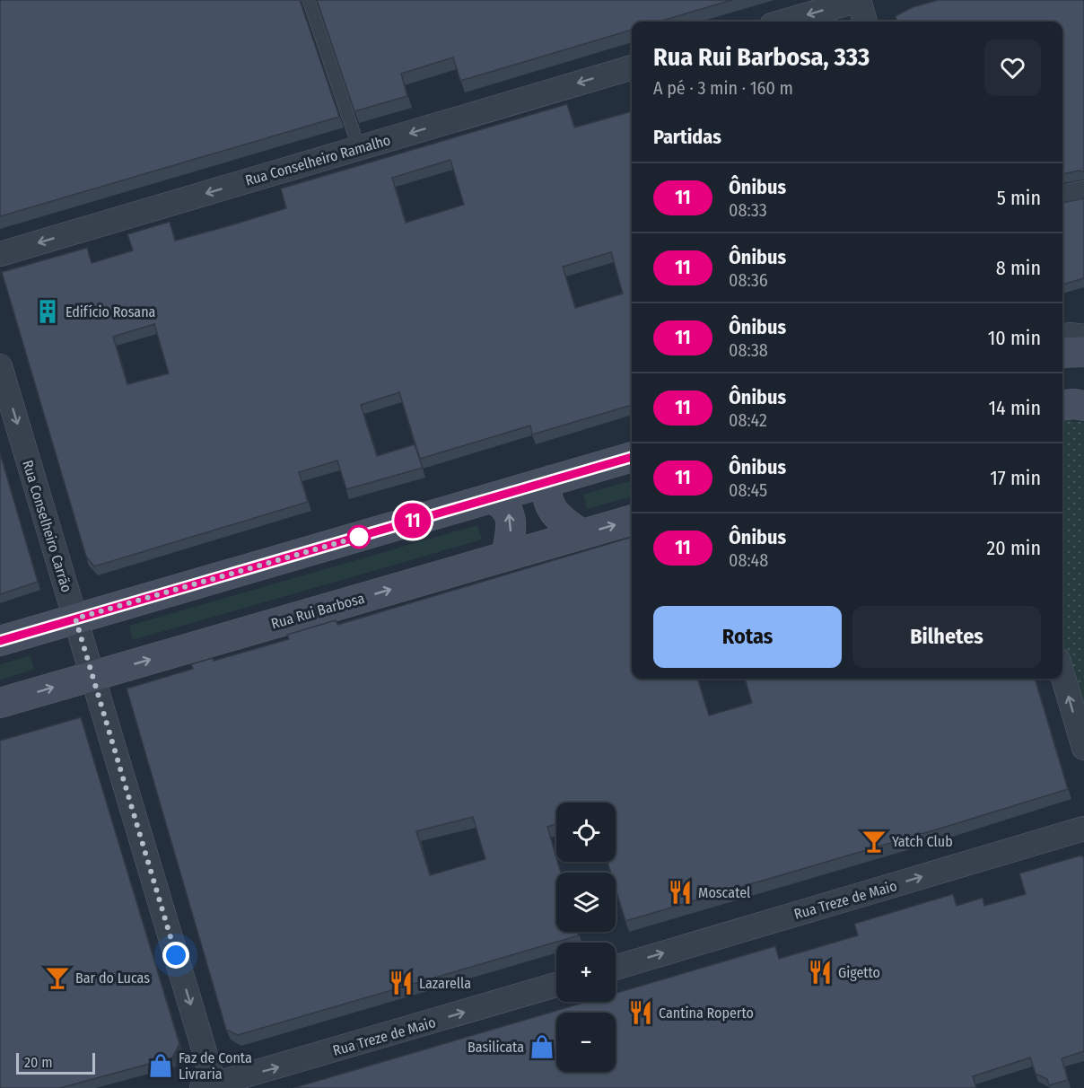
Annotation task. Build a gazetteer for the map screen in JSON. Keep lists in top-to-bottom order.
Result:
{
  "streets": {
    "main road": ["Rua Rui Barbosa"],
    "street": ["Rua Conselheiro Ramalho", "Rua Conselheiro Carrão", "Rua Treze de Maio"]
  },
  "crossings": [
    ["Rua Conselheiro Carrão", "Rua Rui Barbosa"],
    ["Rua Conselheiro Carrão", "Rua Treze de Maio"]
  ],
  "one_way": ["Rua Conselheiro Ramalho", "Rua Conselheiro Carrão", "Rua Treze de Maio"],
  "places": {
    "building": ["Edifício Rosana"],
    "bar": ["Yatch Club", "Bar do Lucas"],
    "restaurant": [
      "Moscatel",
      "Gigetto",
      "Lazarella",
      "Cantina Roperto"
    ],
    "shop": ["Basilicata", "Faz de Conta Livraria"]
  },
  "lines": ["bus line 11"],
  "scale_bar": "20 m",
  "page": {
    "on_map": "11",
    "heading": [
      ["Rua Rui Barbosa, 333", "A pé · 3 min · 160 m"],
      "Partidas"
    ],
    "list": [
      {
        "mark": "11",
        "name": "Ônibus",
        "note": "08:33",
        "value": "5 min"
      },
      {
        "mark": "11",
        "name": "Ônibus",
        "note": "08:36",
        "value": "8 min"
      },
      {
        "mark": "11",
        "name": "Ônibus",
        "note": "08:38",
        "value": "10 min"
      },
      {
        "mark": "11",
        "name": "Ônibus",
        "note": "08:42",
        "value": "14 min"
      },
      {
        "mark": "11",
        "name": "Ônibus",
        "note": "08:45",
        "value": "17 min"
      },
      {
        "mark": "11",
        "name": "Ônibus",
        "note": "08:48",
        "value": "20 min"
      }
    ],
    "buttons": ["Rotas", "Bilhetes"],
    "map_buttons": ["+", "−"],
    "scale": "20 m"
  }
}
